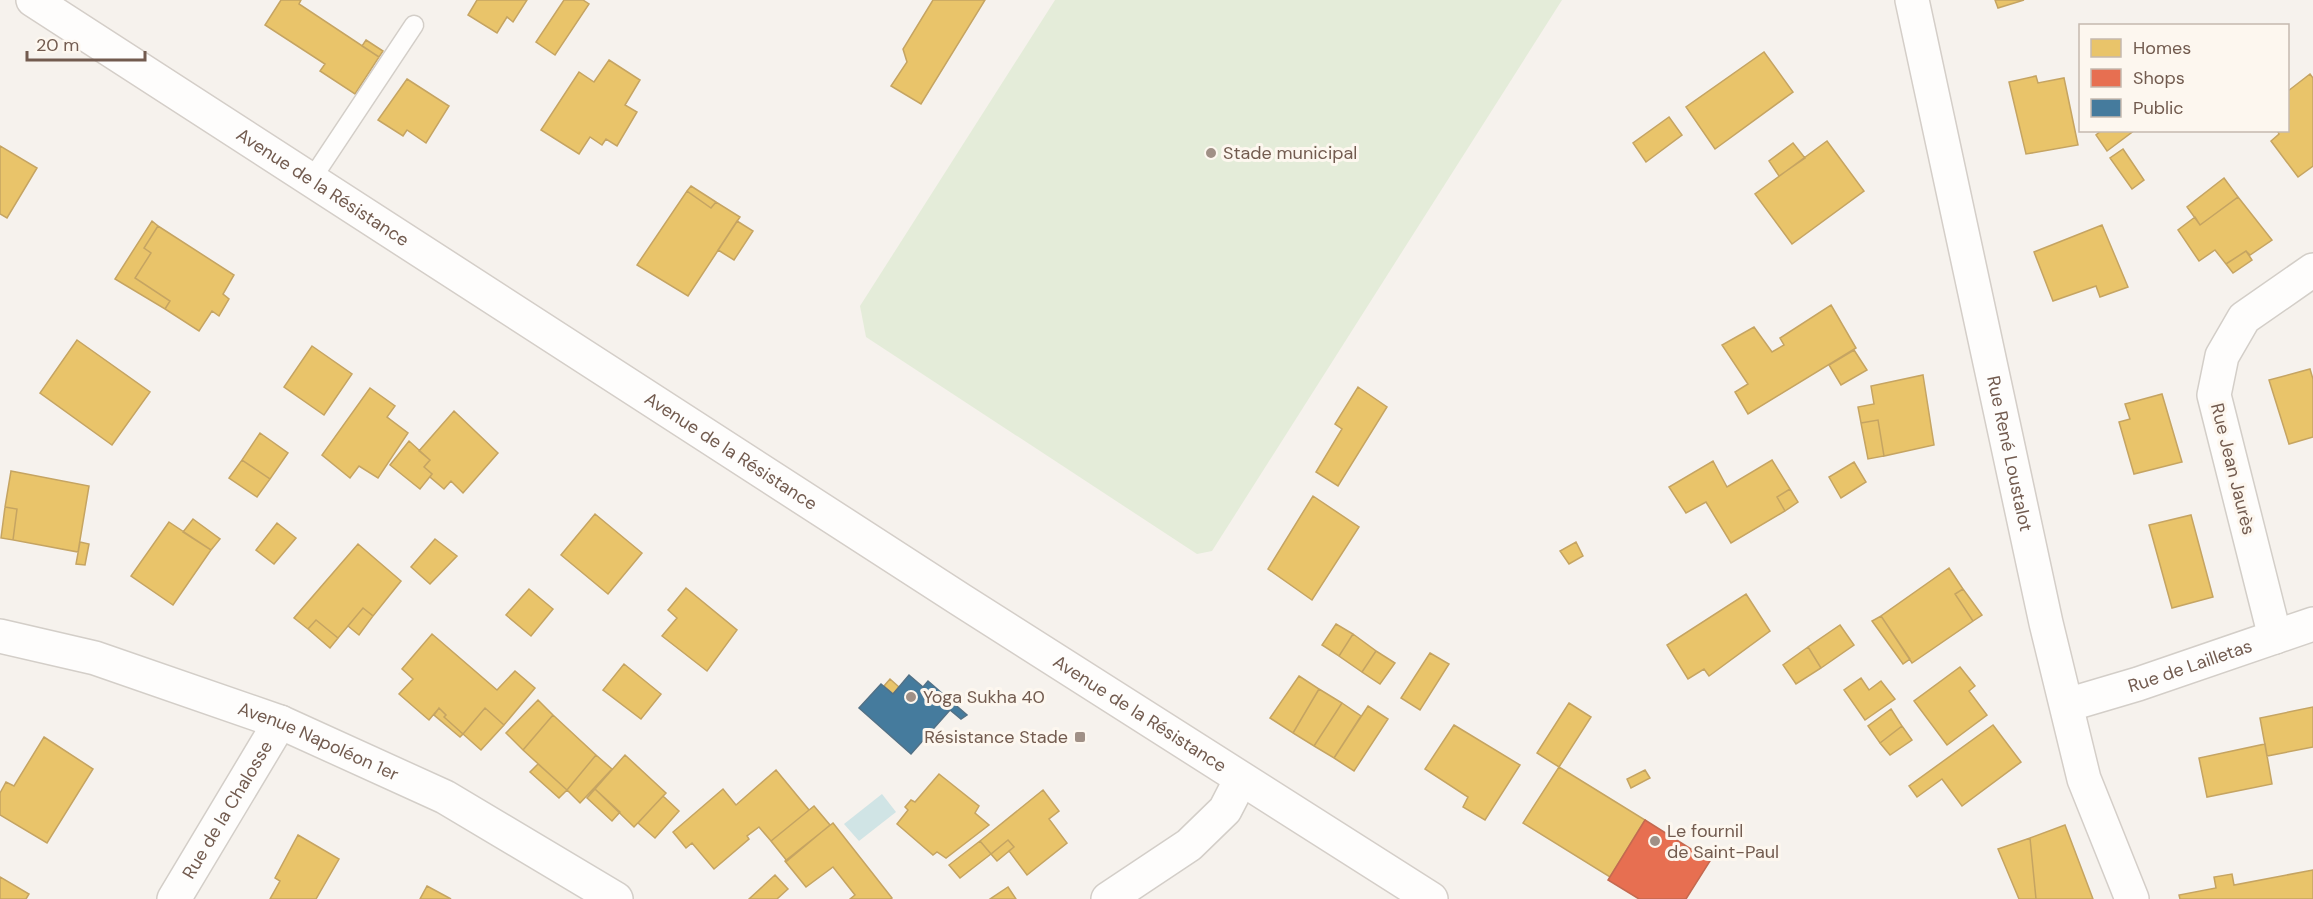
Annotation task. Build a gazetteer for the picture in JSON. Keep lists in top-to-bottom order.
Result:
{
  "streets": {
    "street": [
      "Avenue de la Résistance",
      "Rue René Loustalot",
      "Rue Jean Jaurès",
      "Rue de Lailletas",
      "Avenue Napoléon 1er",
      "Rue de la Chalosse"
    ]
  },
  "crossings": [
    ["Rue René Loustalot", "Rue de Lailletas"],
    ["Rue Jean Jaurès", "Rue de Lailletas"],
    ["Avenue Napoléon 1er", "Rue de la Chalosse"]
  ],
  "places": {
    "other": ["Stade municipal", "Yoga Sukha 40", "Le fournil de Saint-Paul"],
    "transit": ["Résistance Stade"]
  },
  "legend": ["Homes", "Shops", "Public"],
  "scale_bar": "20 m"
}
